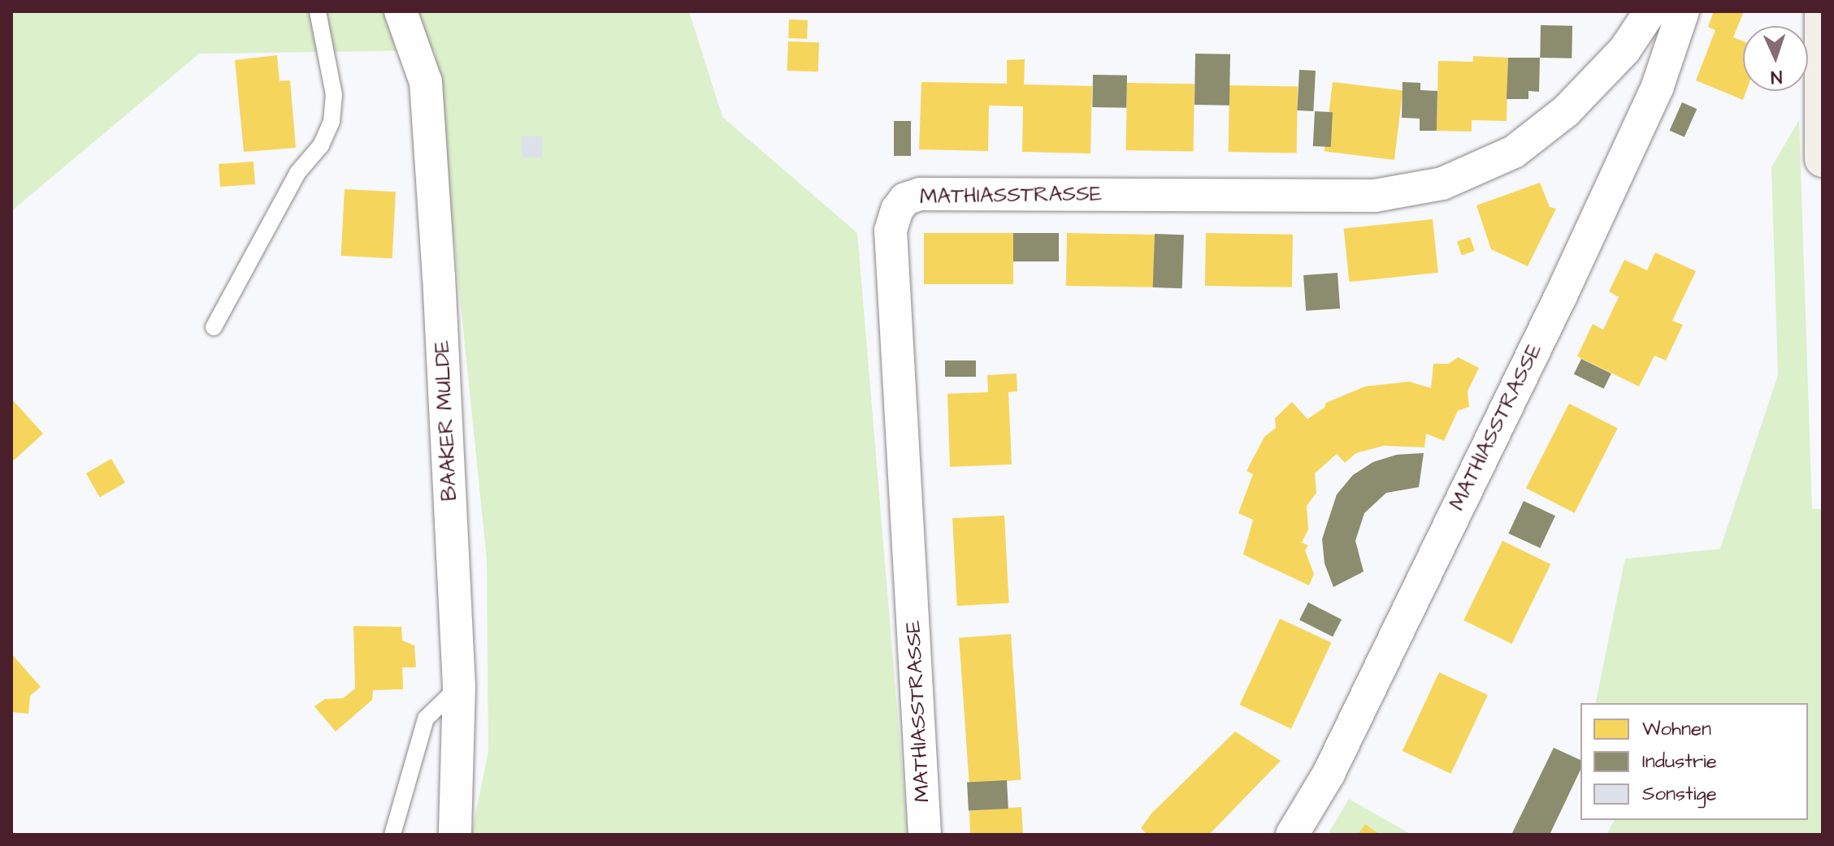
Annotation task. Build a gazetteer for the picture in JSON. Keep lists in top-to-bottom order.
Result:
{
  "streets": {
    "street": ["MATHIASSTRASSE", "BAAKER MULDE"]
  },
  "legend": ["Wohnen", "Industrie", "Sonstige"],
  "north": "bottom"
}
